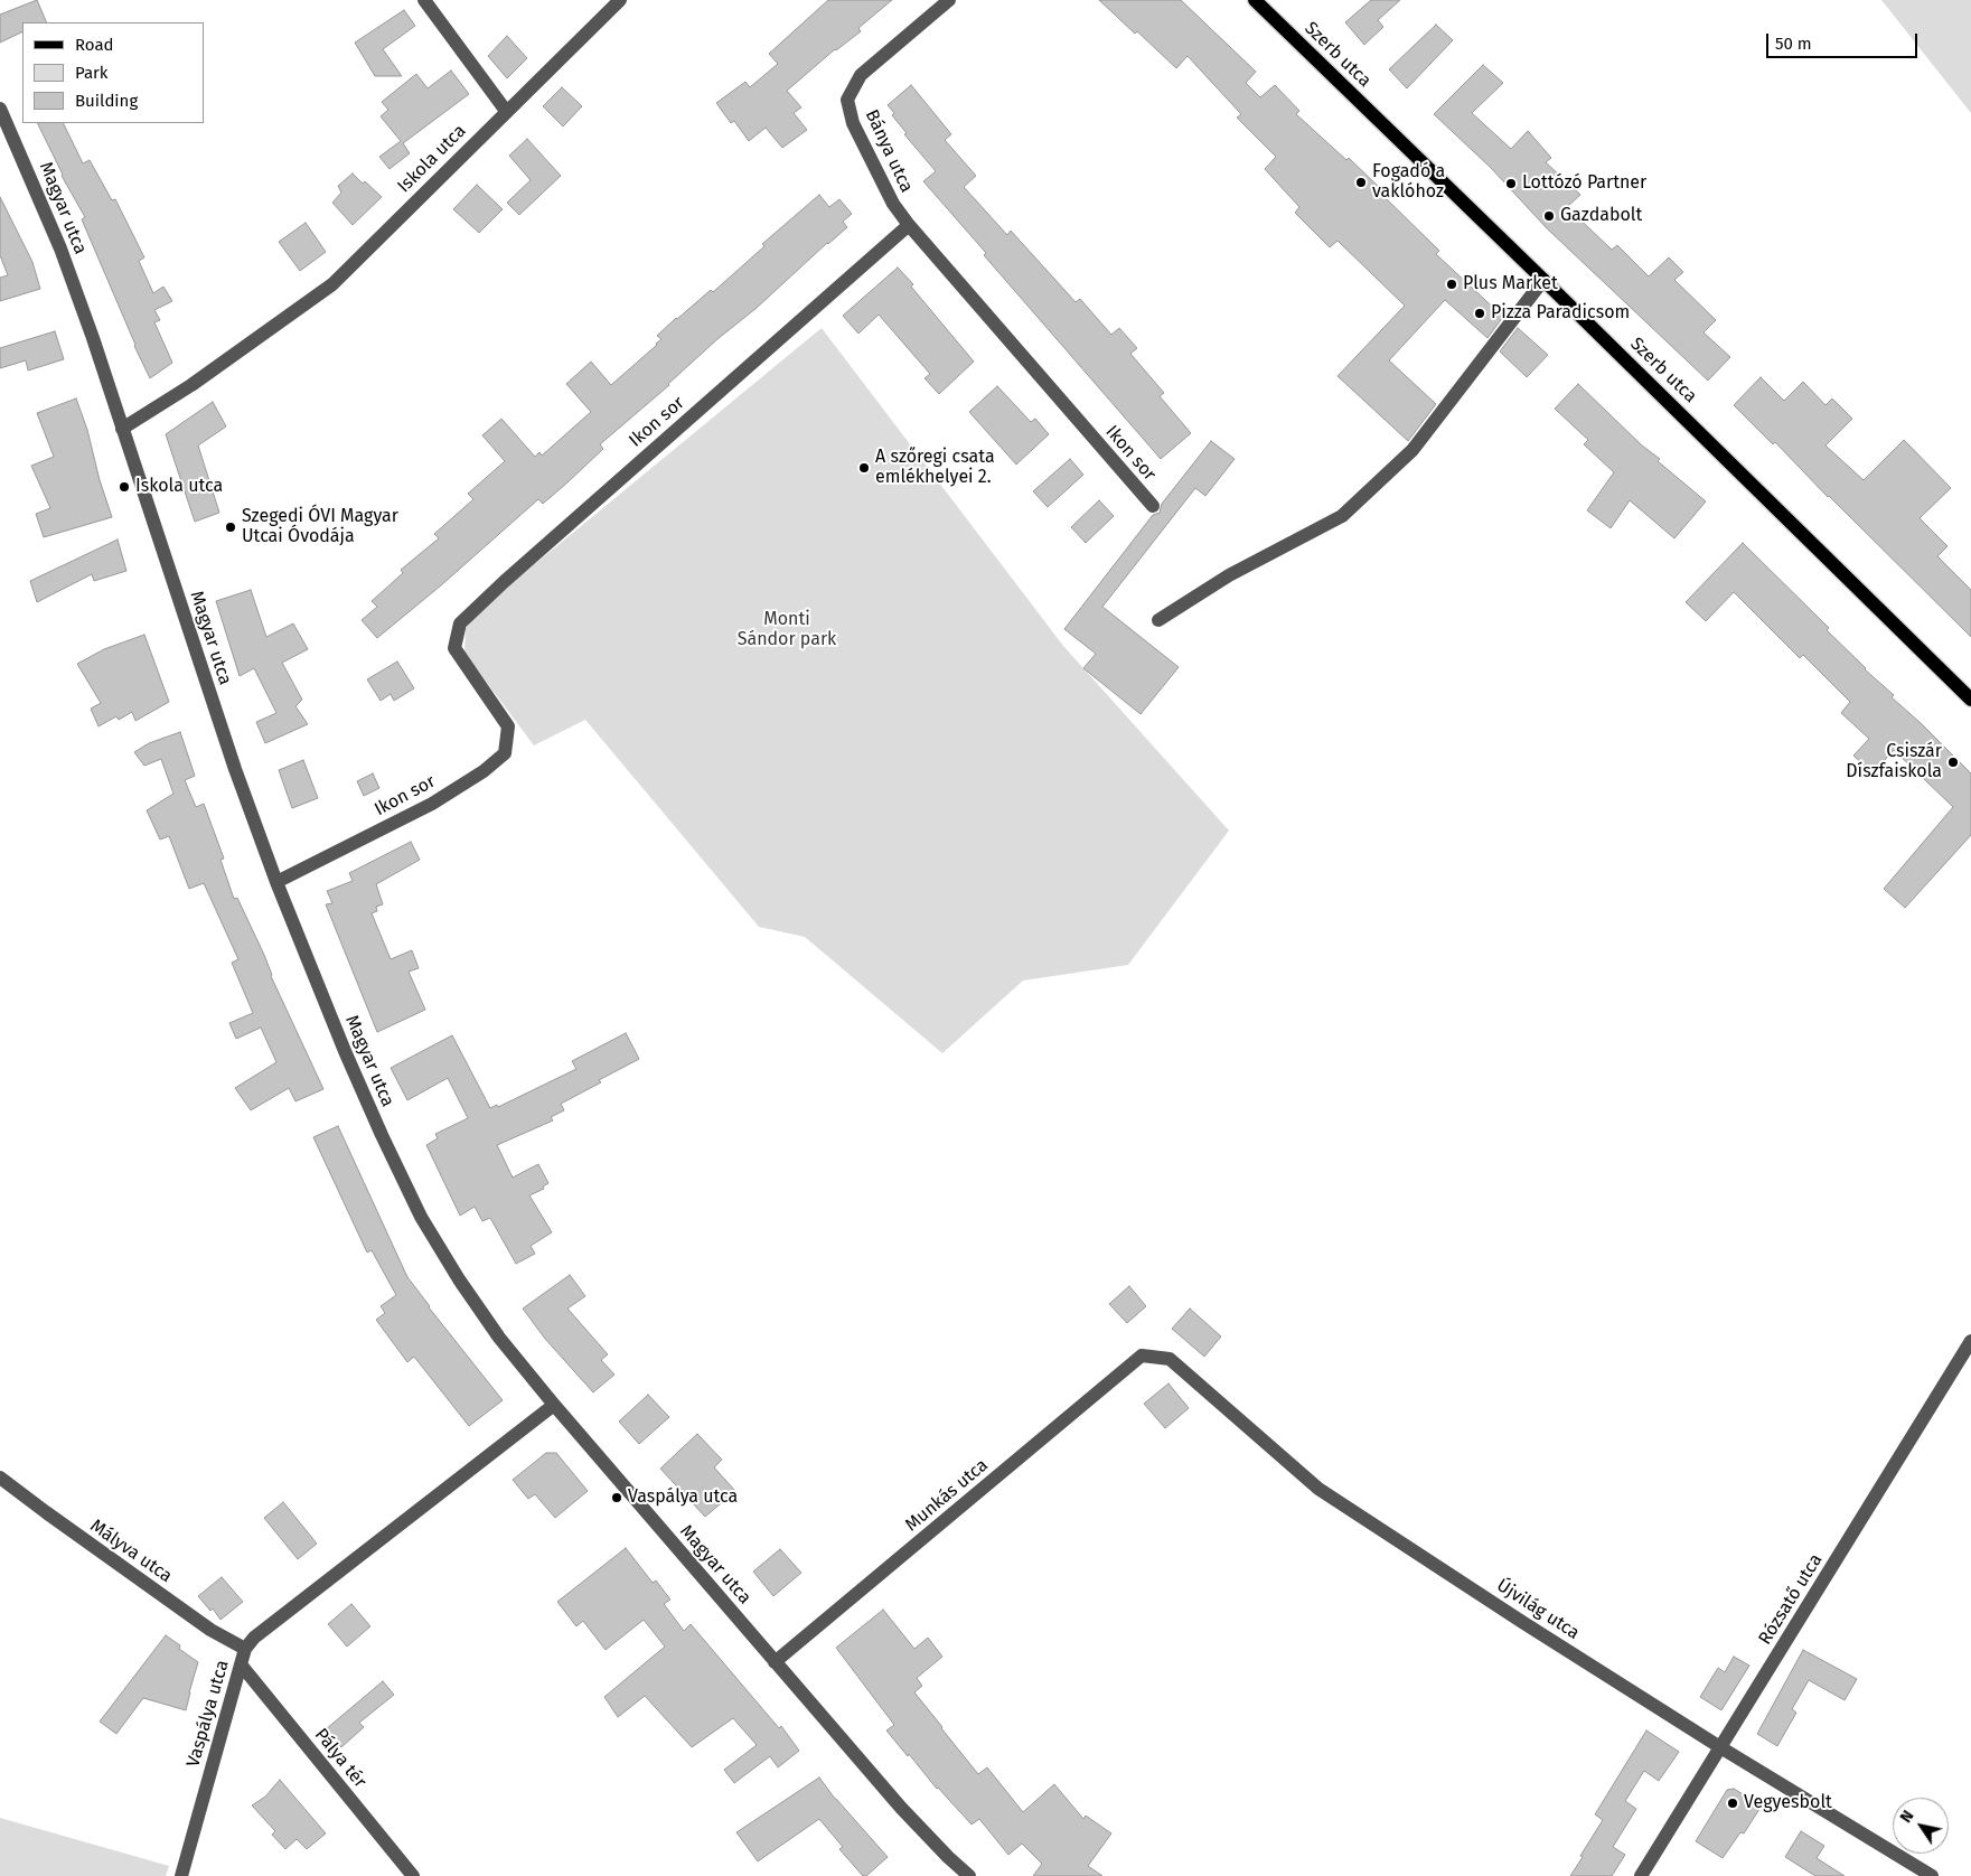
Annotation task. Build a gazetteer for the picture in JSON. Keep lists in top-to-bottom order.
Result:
{
  "streets": {
    "main road": ["Szerb utca"],
    "street": [
      "Bánya utca",
      "Iskola utca",
      "Magyar utca",
      "Ikon sor",
      "Munkás utca",
      "Mályva utca",
      "Rózsatő utca",
      "Újvilág utca",
      "Vaspálya utca",
      "Pálya tér"
    ]
  },
  "crossings": [
    ["Bánya utca", "Ikon sor"],
    ["Iskola utca", "Magyar utca"],
    ["Magyar utca", "Ikon sor"],
    ["Magyar utca", "Munkás utca"],
    ["Magyar utca", "Vaspálya utca"],
    ["Munkás utca", "Újvilág utca"],
    ["Mályva utca", "Vaspálya utca"],
    ["Rózsatő utca", "Újvilág utca"],
    ["Vaspálya utca", "Pálya tér"]
  ],
  "parks": ["Monti Sándor park"],
  "places": [
    "Fogadó a vaklóhoz",
    "Lottózó Partner",
    "Gazdabolt",
    "Plus Market",
    "Pizza Paradicsom",
    "A szőregi csata emlékhelyei 2.",
    "Iskola utca",
    "Szegedi ÓVI Magyar Utcai Óvodája",
    "Csiszár Díszfaiskola",
    "Vaspálya utca",
    "Vegyesbolt"
  ],
  "legend": ["Road", "Park", "Building"],
  "scale_bar": "50 m",
  "north": "top left"
}
